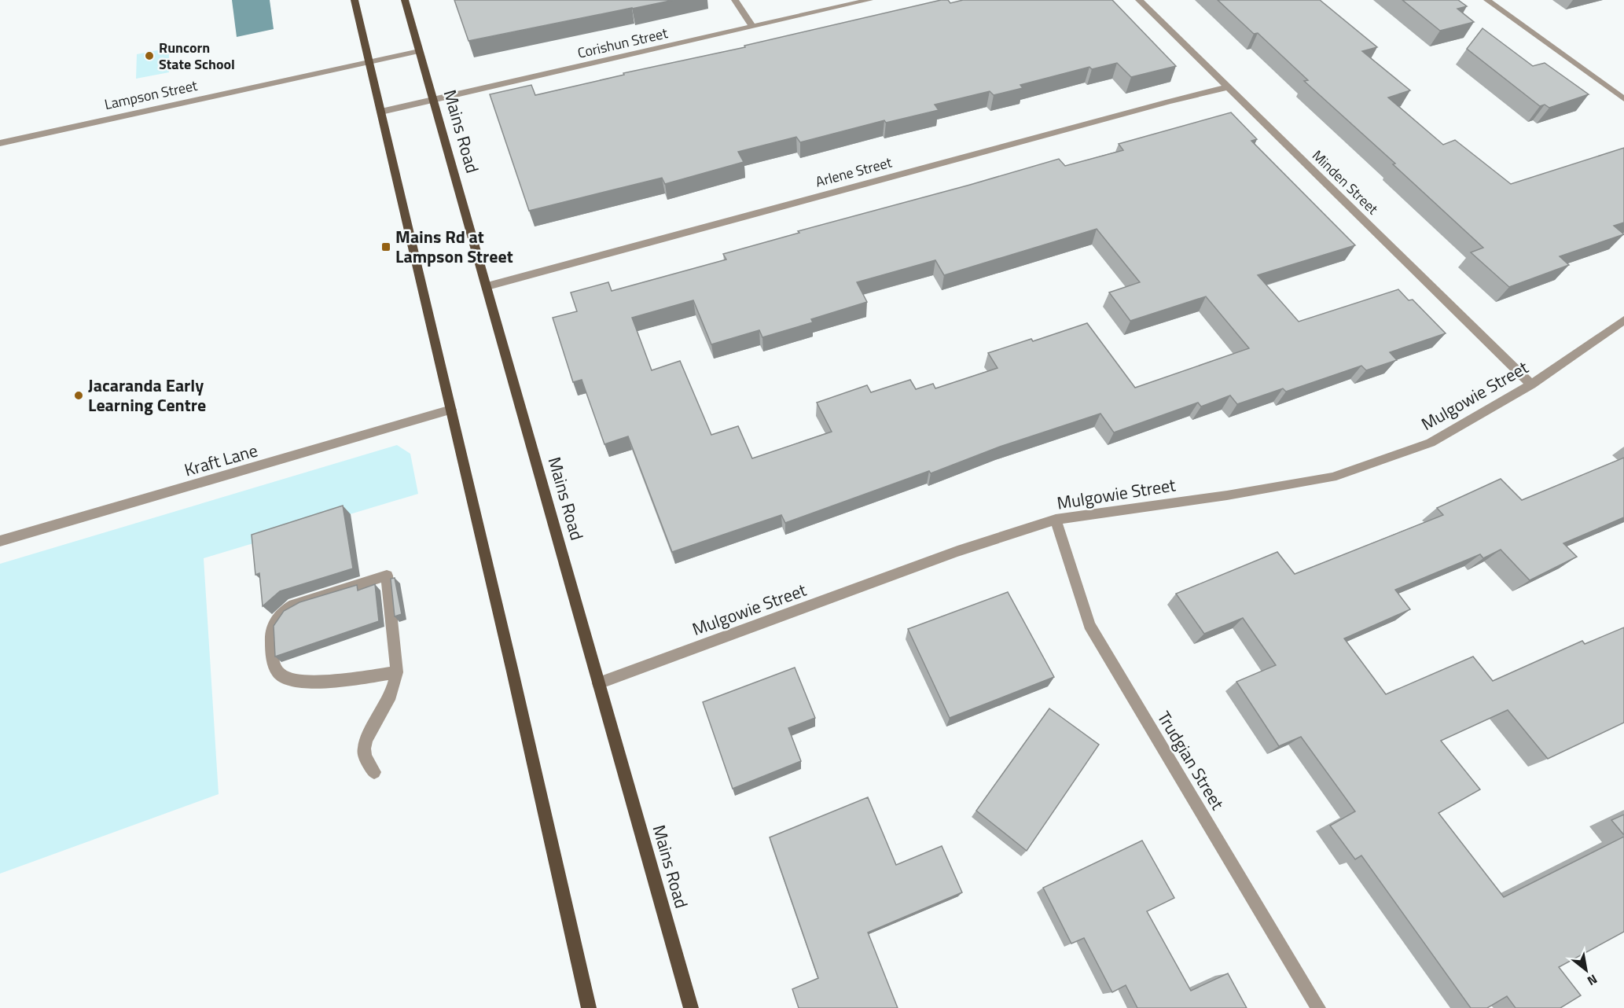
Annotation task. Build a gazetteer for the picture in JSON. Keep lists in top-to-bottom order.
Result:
{
  "streets": {
    "main road": ["Mains Road"],
    "street": [
      "Corishun Street",
      "Lampson Street",
      "Arlene Street",
      "Minden Street",
      "Mulgowie Street",
      "Kraft Lane",
      "Trudgian Street"
    ]
  },
  "crossings": [
    ["Corishun Street", "Mains Road"],
    ["Lampson Street", "Mains Road"],
    ["Mains Road", "Arlene Street"],
    ["Mains Road", "Mulgowie Street"],
    ["Arlene Street", "Minden Street"],
    ["Minden Street", "Mulgowie Street"],
    ["Mulgowie Street", "Trudgian Street"]
  ],
  "places": {
    "other": ["Runcorn State School", "Jacaranda Early Learning Centre"],
    "transit": ["Mains Rd at Lampson Street"]
  },
  "north": "bottom right"
}
